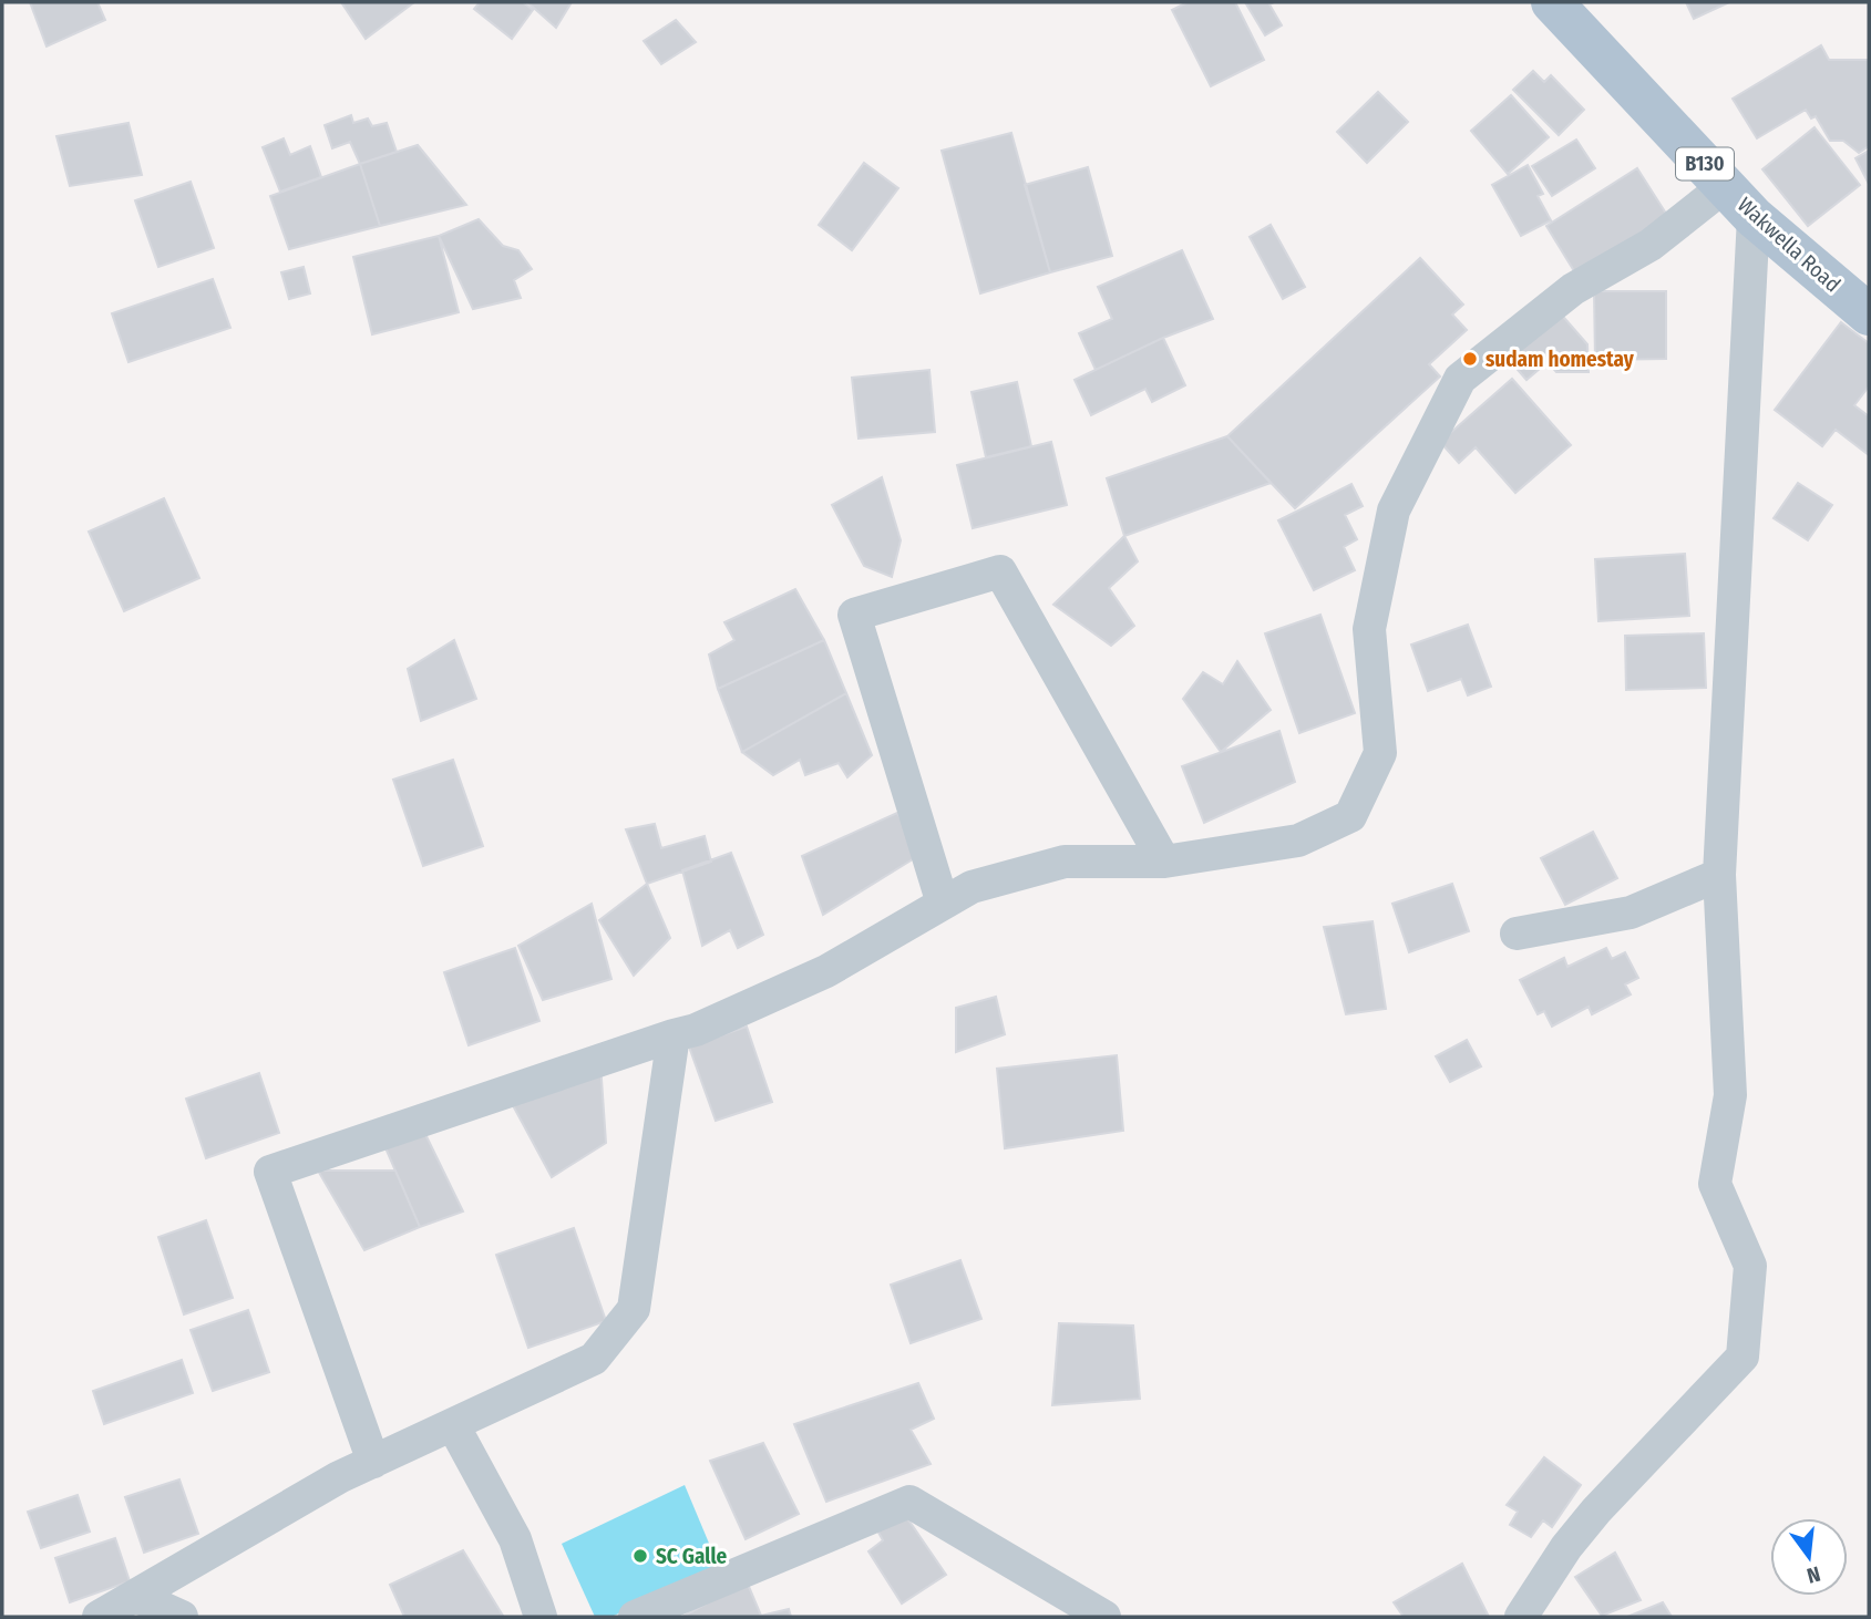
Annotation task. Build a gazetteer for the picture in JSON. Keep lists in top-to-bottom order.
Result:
{
  "streets": {
    "main road": ["B130", "Wakwella Road"]
  },
  "places": ["sudam homestay", "SC Galle"],
  "north": "bottom"
}
